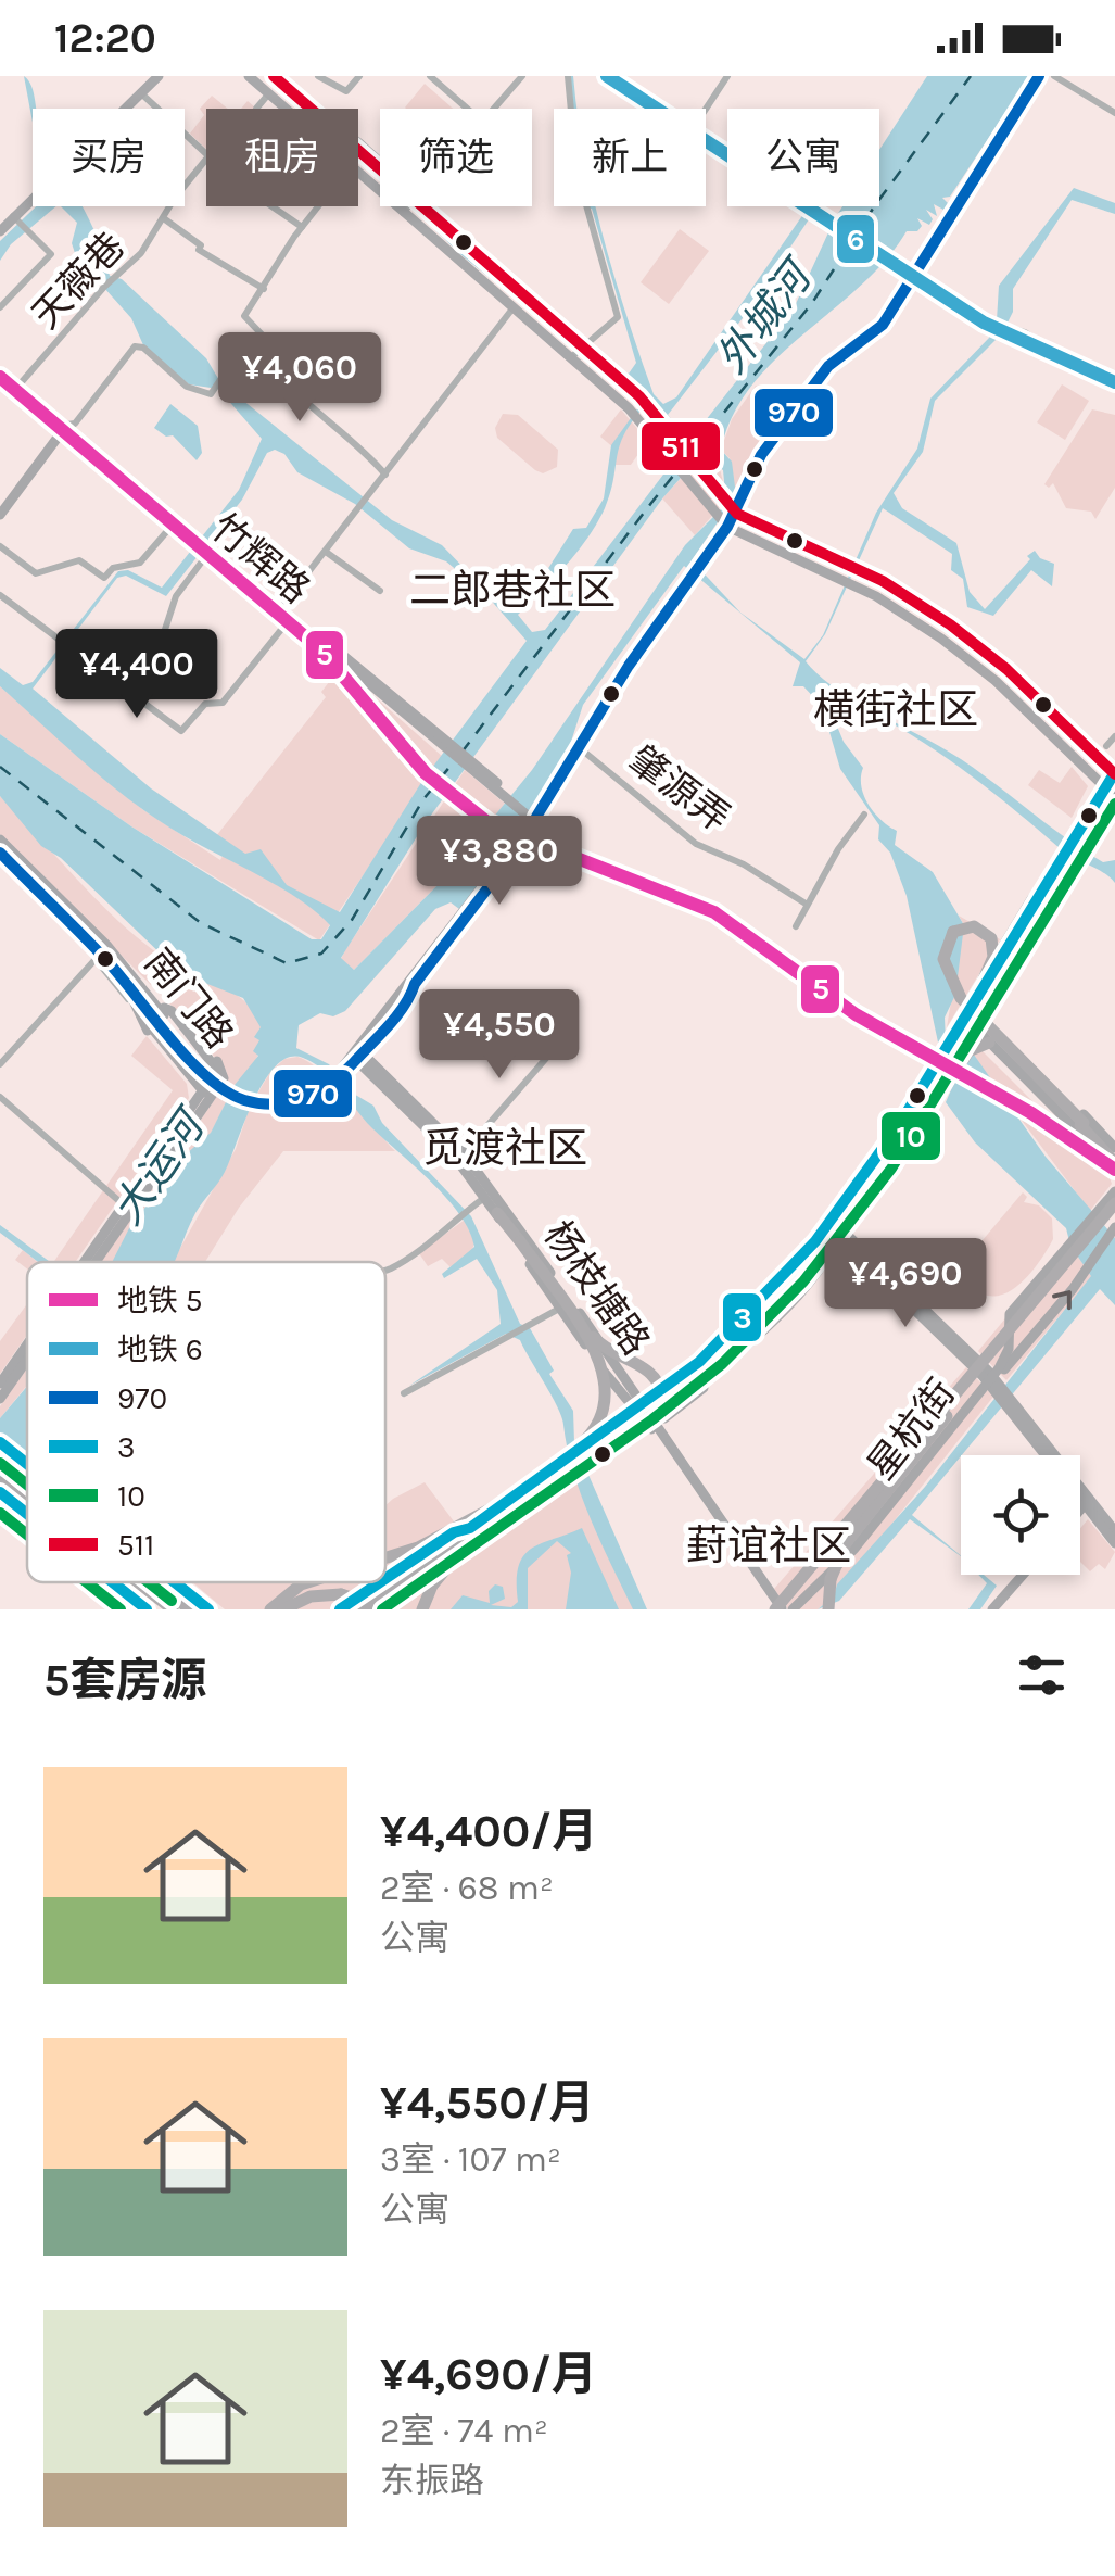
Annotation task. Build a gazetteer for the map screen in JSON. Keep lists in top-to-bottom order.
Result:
{
  "streets": {
    "main road": [
      "竹辉路",
      "南门路",
      "杨枝塘路",
      "星杭街"
    ],
    "street": ["天薇巷", "肇源弄"]
  },
  "crossings": [
    ["天薇巷", "竹辉路"],
    ["南门路", "杨枝塘路"],
    ["杨枝塘路", "星杭街"]
  ],
  "districts": [
    "二郎巷社区",
    "横街社区",
    "觅渡社区",
    "葑谊社区"
  ],
  "water": ["外城河", "大运河"],
  "lines": [
    "metro line 6",
    "transit line 970",
    "transit line 511",
    "metro line 5",
    "transit line 3",
    "transit line 10"
  ],
  "legend": [
    "地铁 5",
    "地铁 6",
    "970",
    "3",
    "10",
    "511"
  ],
  "page": {
    "status": "12:20",
    "chip": [
      "买房",
      "租房",
      "筛选",
      "新上",
      "公寓"
    ],
    "price": [
      "¥4,060",
      "¥4,400",
      "¥3,880",
      "¥4,550",
      "¥4,690"
    ],
    "heading": "5套房源",
    "list": [
      {
        "name": "¥4,400/月",
        "note": "2室 · 68 m² · 公寓"
      },
      {
        "name": "¥4,550/月",
        "note": "3室 · 107 m² · 公寓"
      },
      {
        "name": "¥4,690/月",
        "note": "2室 · 74 m² · 东振路"
      }
    ]
  }
}
